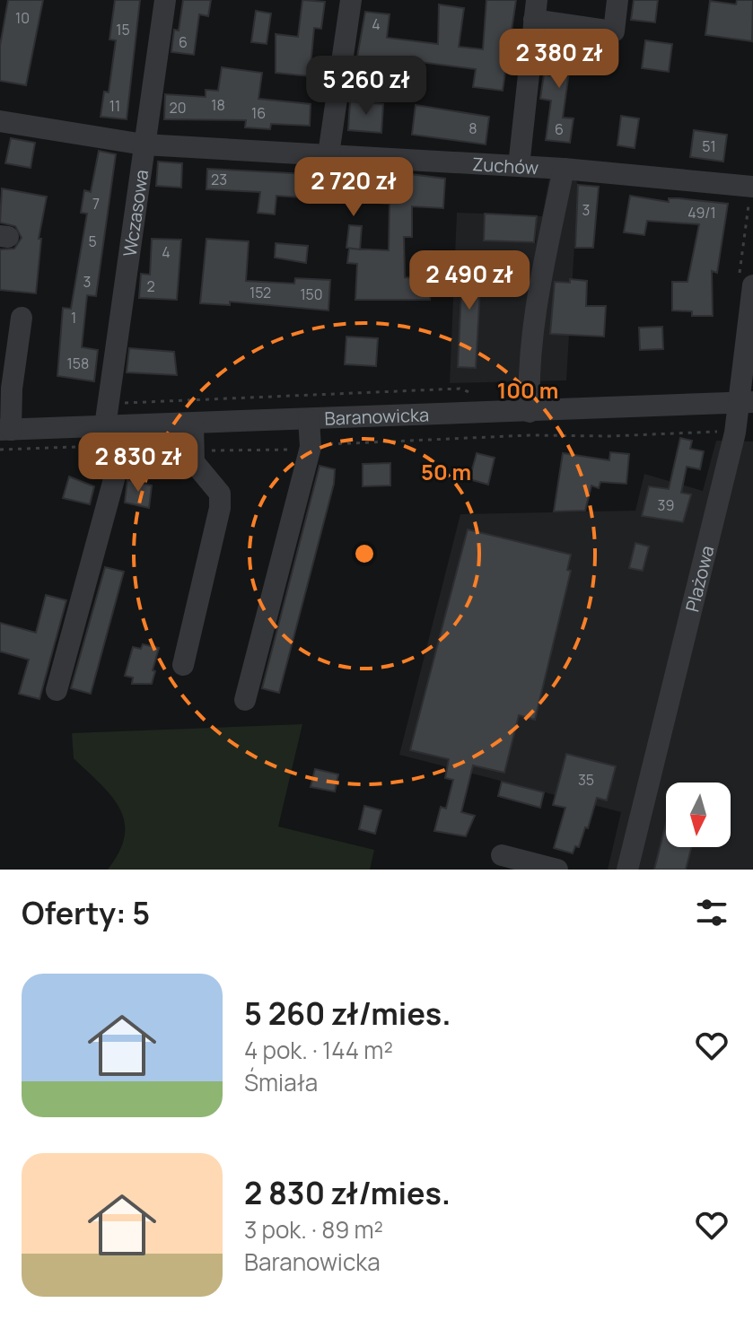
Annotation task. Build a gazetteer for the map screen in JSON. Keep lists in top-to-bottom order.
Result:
{
  "streets": {
    "street": [
      "Zuchów",
      "Wczasowa",
      "Baranowicka",
      "Plażowa"
    ]
  },
  "crossings": [
    ["Zuchów", "Wczasowa"],
    ["Wczasowa", "Baranowicka"],
    ["Baranowicka", "Plażowa"]
  ],
  "house_numbers": [
    "10",
    "4",
    "15",
    "6",
    "18",
    "11",
    "20",
    "16",
    "8",
    "6",
    "51",
    "23",
    "7",
    "3",
    "49/1",
    "5",
    "4",
    "3",
    "2",
    "152",
    "150",
    "1",
    "158",
    "39",
    "35"
  ],
  "north": "bottom",
  "page": {
    "price": [
      "2 380 zł",
      "5 260 zł",
      "2 720 zł",
      "2 490 zł",
      "2 830 zł"
    ],
    "heading": "Oferty: 5",
    "list": [
      {
        "name": "5 260 zł/mies.",
        "note": "4 pok. · 144 m² · Śmiała"
      },
      {
        "name": "2 830 zł/mies.",
        "note": "3 pok. · 89 m² · Baranowicka"
      }
    ]
  },
  "rings": ["100 m", "50 m"]
}
